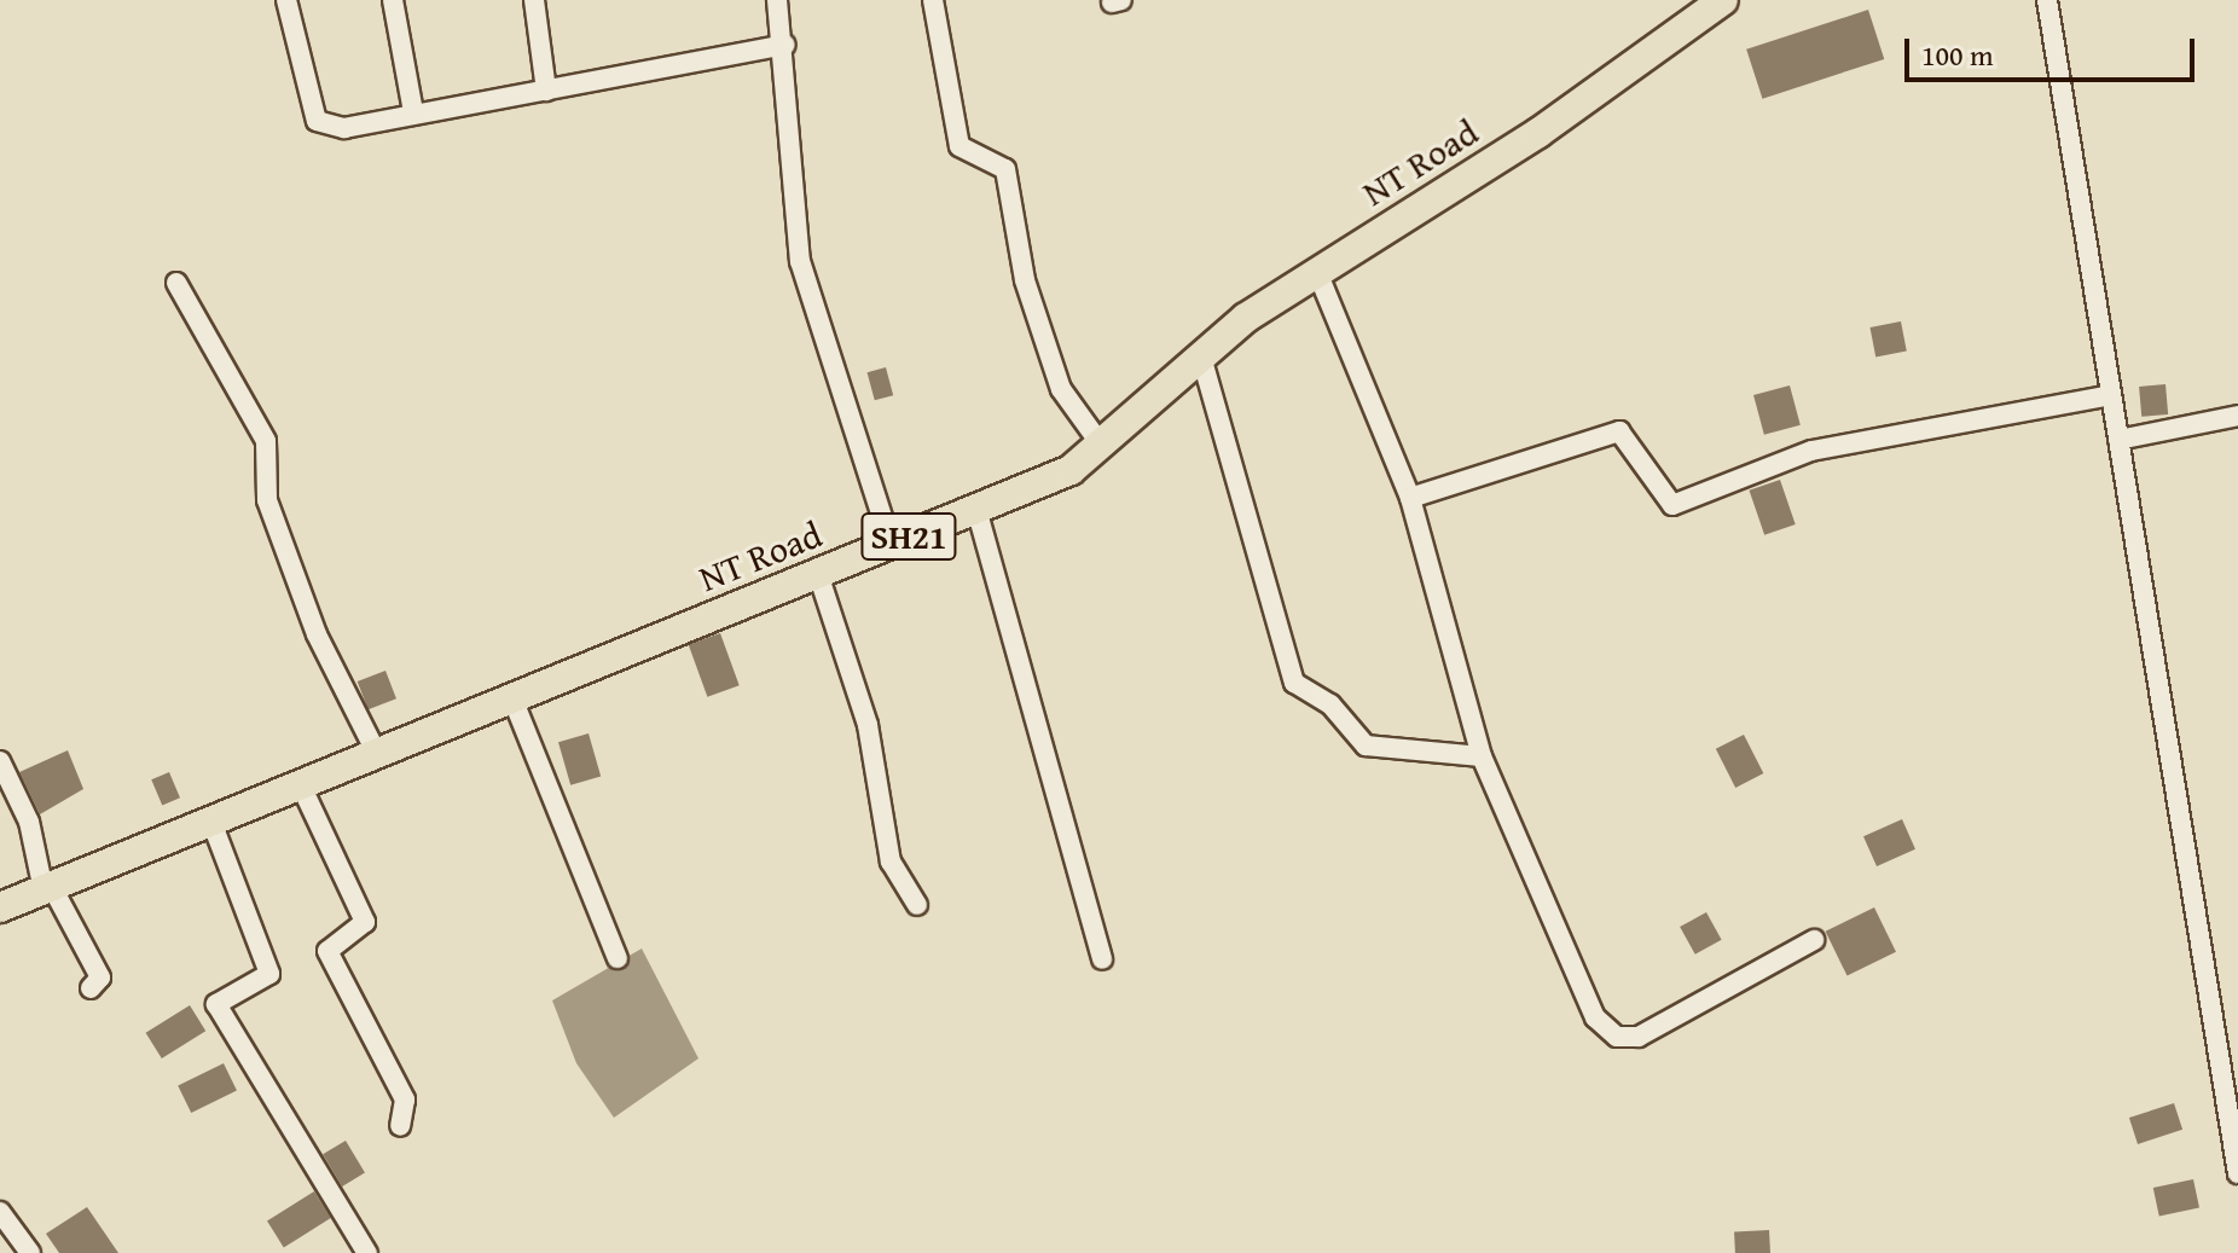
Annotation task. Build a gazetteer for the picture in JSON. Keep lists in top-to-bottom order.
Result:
{
  "streets": {
    "main road": ["NT Road", "SH21"]
  },
  "scale_bar": "100 m"
}
